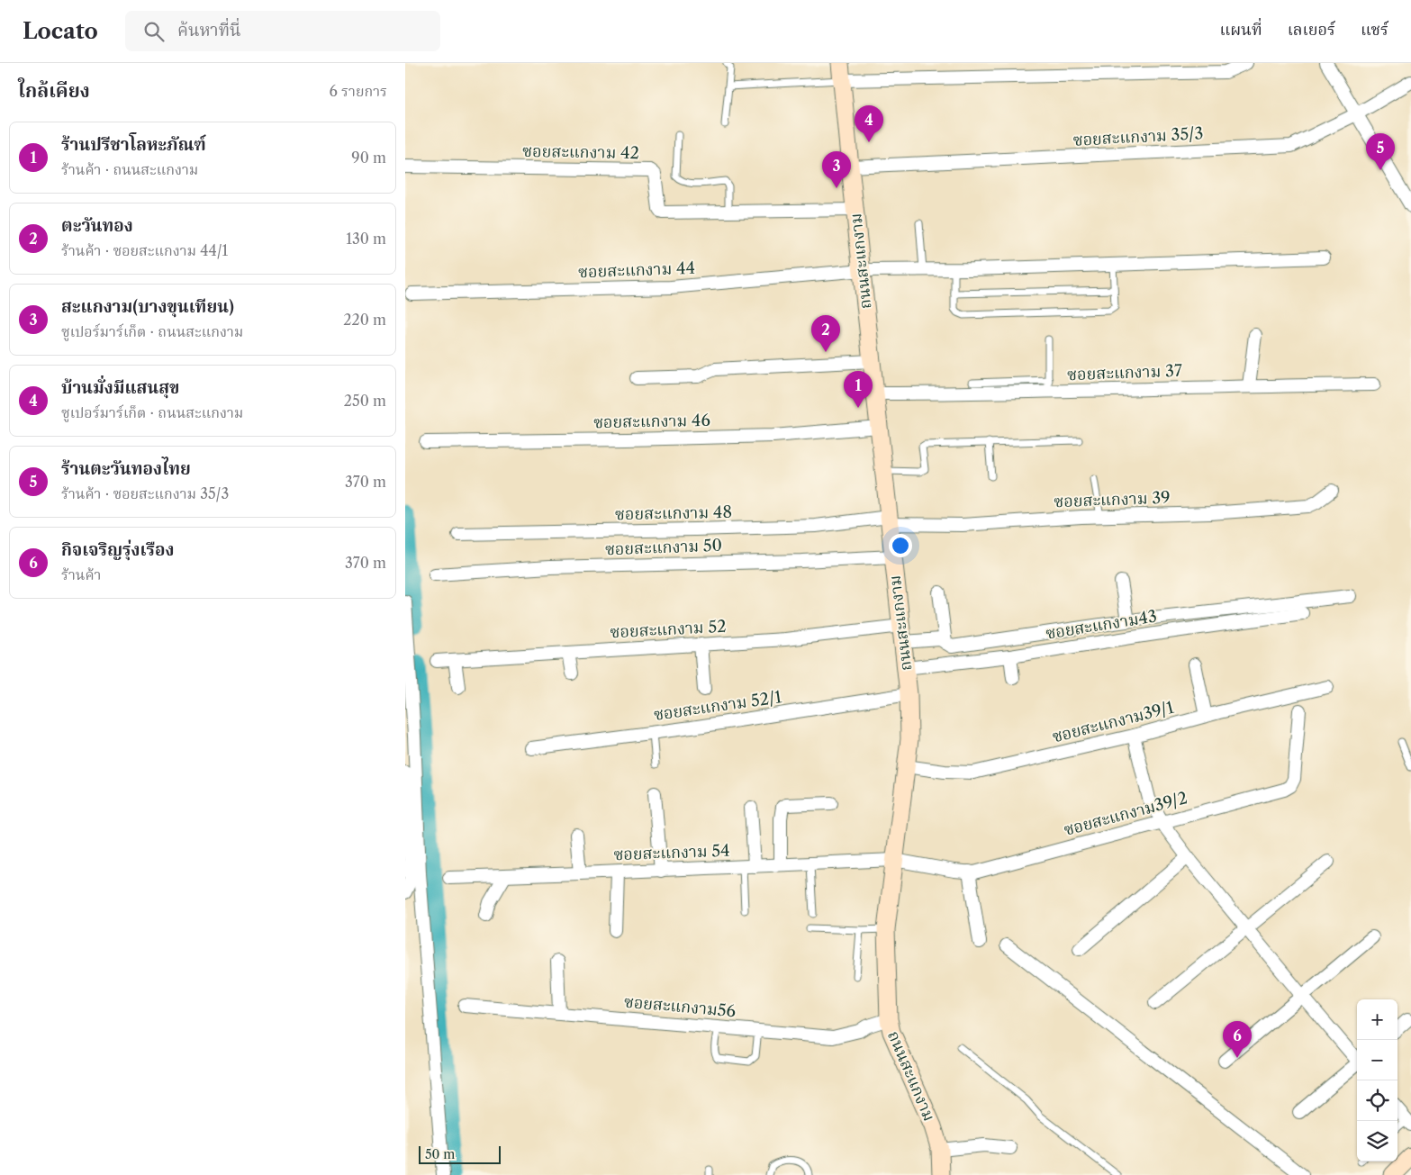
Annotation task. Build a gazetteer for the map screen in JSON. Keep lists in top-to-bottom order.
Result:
{
  "streets": {
    "street": [
      "ซอยสะแกงาม 35/3",
      "ซอยสะแกงาม 42",
      "ถนนสะแกงาม",
      "ซอยสะแกงาม 44",
      "ซอยสะแกงาม 37",
      "ซอยสะแกงาม 46",
      "ซอยสะแกงาม 39",
      "ซอยสะแกงาม 48",
      "ซอยสะแกงาม 50",
      "ซอยสะแกงาม43",
      "ซอยสะแกงาม 52",
      "ซอยสะแกงาม 52/1",
      "ซอยสะแกงาม39/1",
      "ซอยสะแกงาม39/2",
      "ซอยสะแกงาม 54",
      "ซอยสะแกงาม56"
    ]
  },
  "crossings": [
    ["ซอยสะแกงาม 35/3", "ถนนสะแกงาม"],
    ["ซอยสะแกงาม 42", "ถนนสะแกงาม"],
    ["ถนนสะแกงาม", "ซอยสะแกงาม 44"],
    ["ถนนสะแกงาม", "ซอยสะแกงาม 37"],
    ["ถนนสะแกงาม", "ซอยสะแกงาม 46"],
    ["ถนนสะแกงาม", "ซอยสะแกงาม 39"],
    ["ถนนสะแกงาม", "ซอยสะแกงาม 48"],
    ["ถนนสะแกงาม", "ซอยสะแกงาม 50"],
    ["ถนนสะแกงาม", "ซอยสะแกงาม43"],
    ["ถนนสะแกงาม", "ซอยสะแกงาม 52"],
    ["ถนนสะแกงาม", "ซอยสะแกงาม 52/1"],
    ["ถนนสะแกงาม", "ซอยสะแกงาม39/1"],
    ["ถนนสะแกงาม", "ซอยสะแกงาม39/2"],
    ["ถนนสะแกงาม", "ซอยสะแกงาม 54"],
    ["ถนนสะแกงาม", "ซอยสะแกงาม56"],
    ["ซอยสะแกงาม 39", "ซอยสะแกงาม 48"],
    ["ซอยสะแกงาม39/2", "ซอยสะแกงาม 54"]
  ],
  "scale_bar": "50 m",
  "page": {
    "header": "Locato",
    "search": "ค้นหาที่นี่",
    "nav": ["แผนที่", "เลเยอร์", "แชร์"],
    "heading": ["ใกล้เคียง", "6 รายการ"],
    "pins": [
      "4",
      "5",
      "3",
      "2",
      "1",
      "6"
    ],
    "list": [
      {
        "mark": "1",
        "name": "ร้านปรีชาโลหะภัณฑ์",
        "note": "ร้านค้า · ถนนสะแกงาม",
        "value": "90 m"
      },
      {
        "mark": "2",
        "name": "ตะวันทอง",
        "note": "ร้านค้า · ซอยสะแกงาม 44/1",
        "value": "130 m"
      },
      {
        "mark": "3",
        "name": "สะแกงาม(บางขุนเทียน)",
        "note": "ซูเปอร์มาร์เก็ต · ถนนสะแกงาม",
        "value": "220 m"
      },
      {
        "mark": "4",
        "name": "บ้านมั่งมีแสนสุข",
        "note": "ซูเปอร์มาร์เก็ต · ถนนสะแกงาม",
        "value": "250 m"
      },
      {
        "mark": "5",
        "name": "ร้านตะวันทองไทย",
        "note": "ร้านค้า · ซอยสะแกงาม 35/3",
        "value": "370 m"
      },
      {
        "mark": "6",
        "name": "กิจเจริญรุ่งเรือง",
        "note": "ร้านค้า",
        "value": "370 m"
      }
    ],
    "map_buttons": ["+", "−"],
    "scale": "50 m"
  }
}
